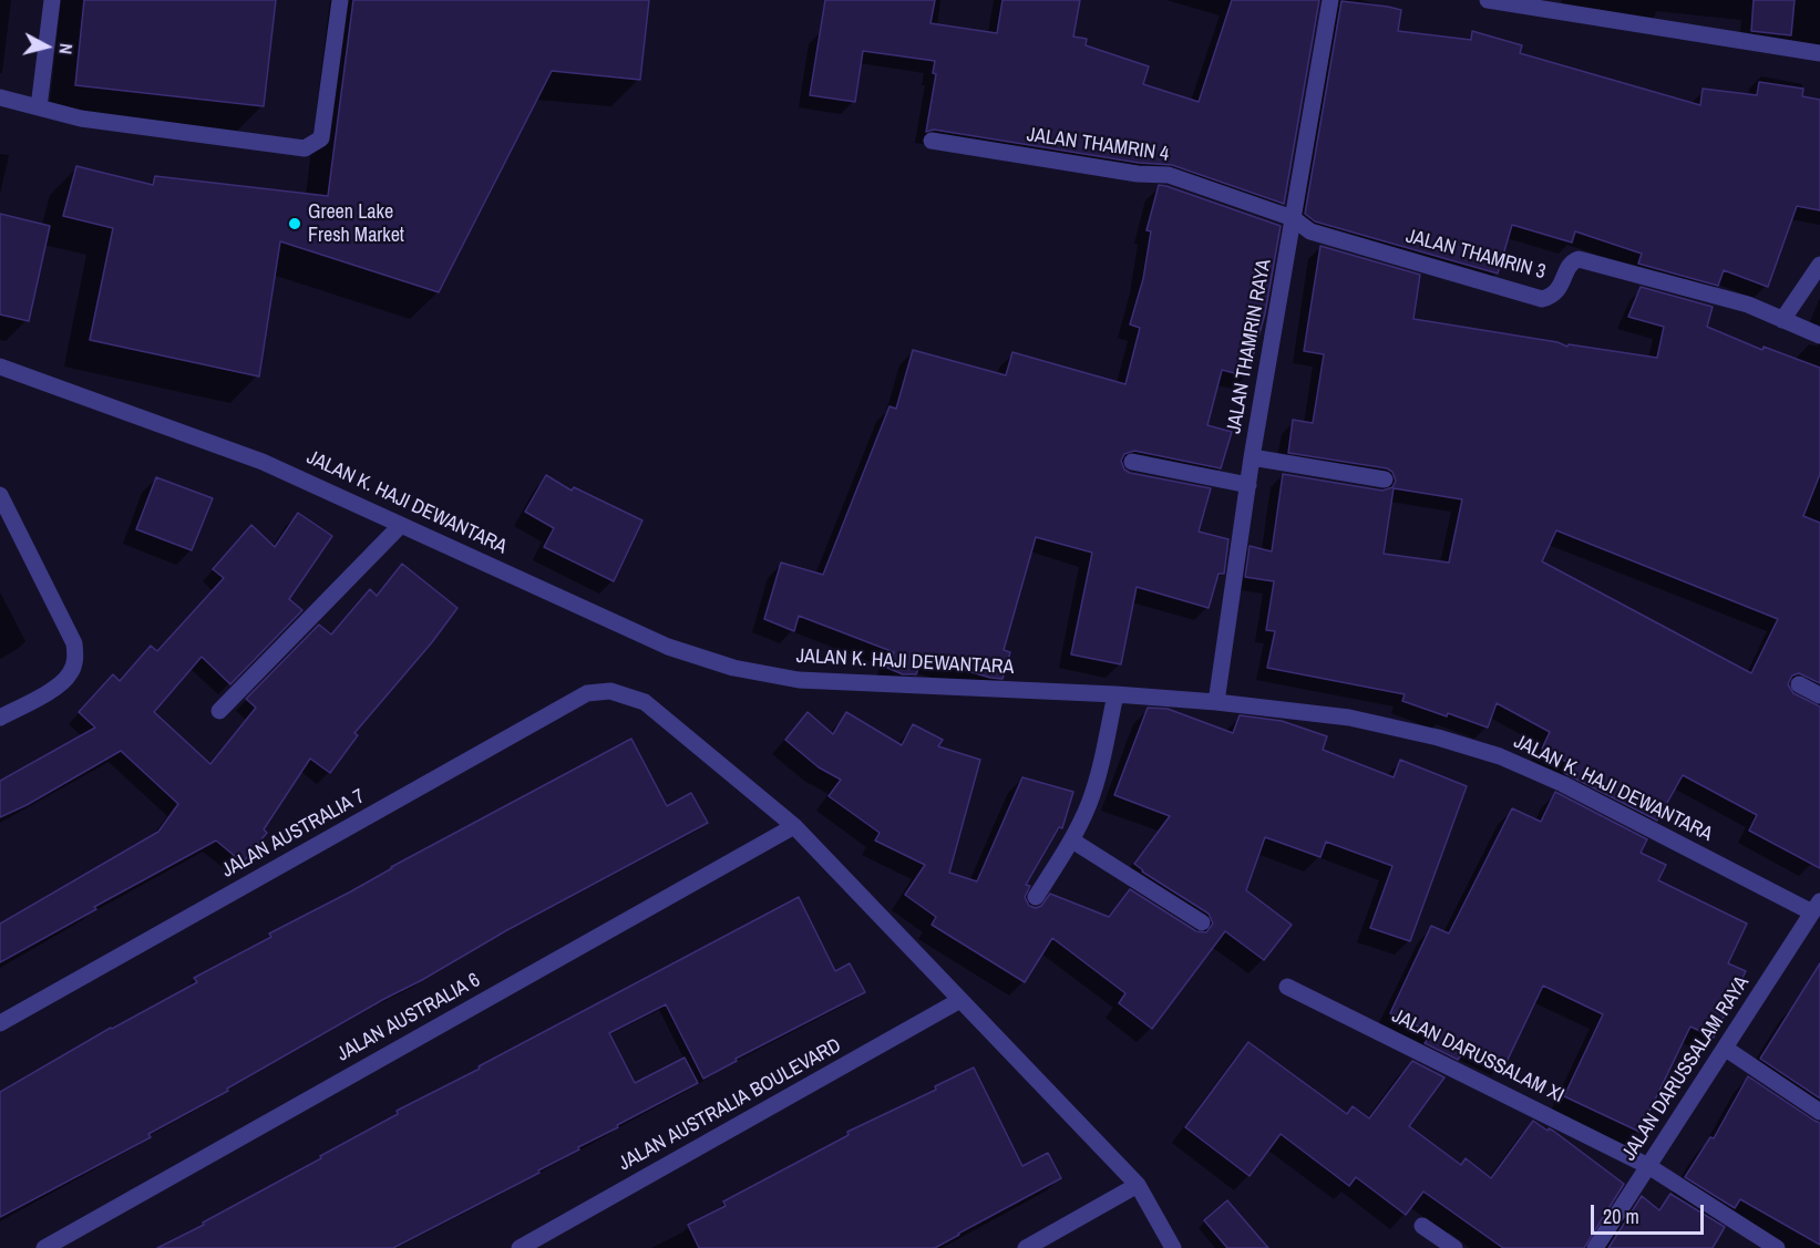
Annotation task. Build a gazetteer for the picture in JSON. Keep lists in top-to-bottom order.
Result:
{
  "streets": {
    "street": [
      "JALAN THAMRIN 4",
      "JALAN THAMRIN 3",
      "JALAN THAMRIN RAYA",
      "JALAN K. HAJI DEWANTARA",
      "JALAN AUSTRALIA 7",
      "JALAN AUSTRALIA 6",
      "JALAN DARUSSALAM XI",
      "JALAN DARUSSALAM RAYA",
      "JALAN AUSTRALIA BOULEVARD"
    ]
  },
  "crossings": [
    ["JALAN THAMRIN 4", "JALAN THAMRIN 3"],
    ["JALAN THAMRIN 4", "JALAN THAMRIN RAYA"],
    ["JALAN THAMRIN 3", "JALAN THAMRIN RAYA"],
    ["JALAN THAMRIN RAYA", "JALAN K. HAJI DEWANTARA"],
    ["JALAN K. HAJI DEWANTARA", "JALAN DARUSSALAM RAYA"],
    ["JALAN AUSTRALIA 7", "JALAN AUSTRALIA 6"],
    ["JALAN DARUSSALAM XI", "JALAN DARUSSALAM RAYA"]
  ],
  "places": ["Green Lake Fresh Market"],
  "scale_bar": "20 m",
  "north": "right"
}
